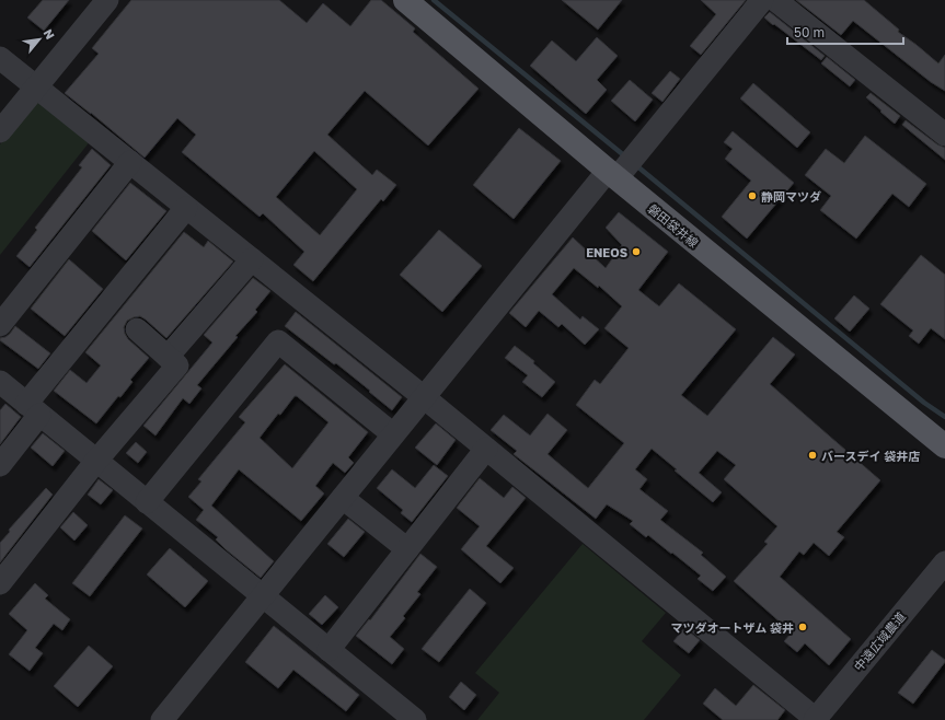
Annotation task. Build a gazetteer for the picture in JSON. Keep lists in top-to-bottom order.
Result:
{
  "streets": {
    "main road": ["磐田袋井線"],
    "street": ["中遠広域農道"]
  },
  "places": [
    "静岡マツダ",
    "ENEOS",
    "バースデイ 袋井店",
    "マツダオートザム 袋井"
  ],
  "scale_bar": "50 m",
  "north": "top right"
}
